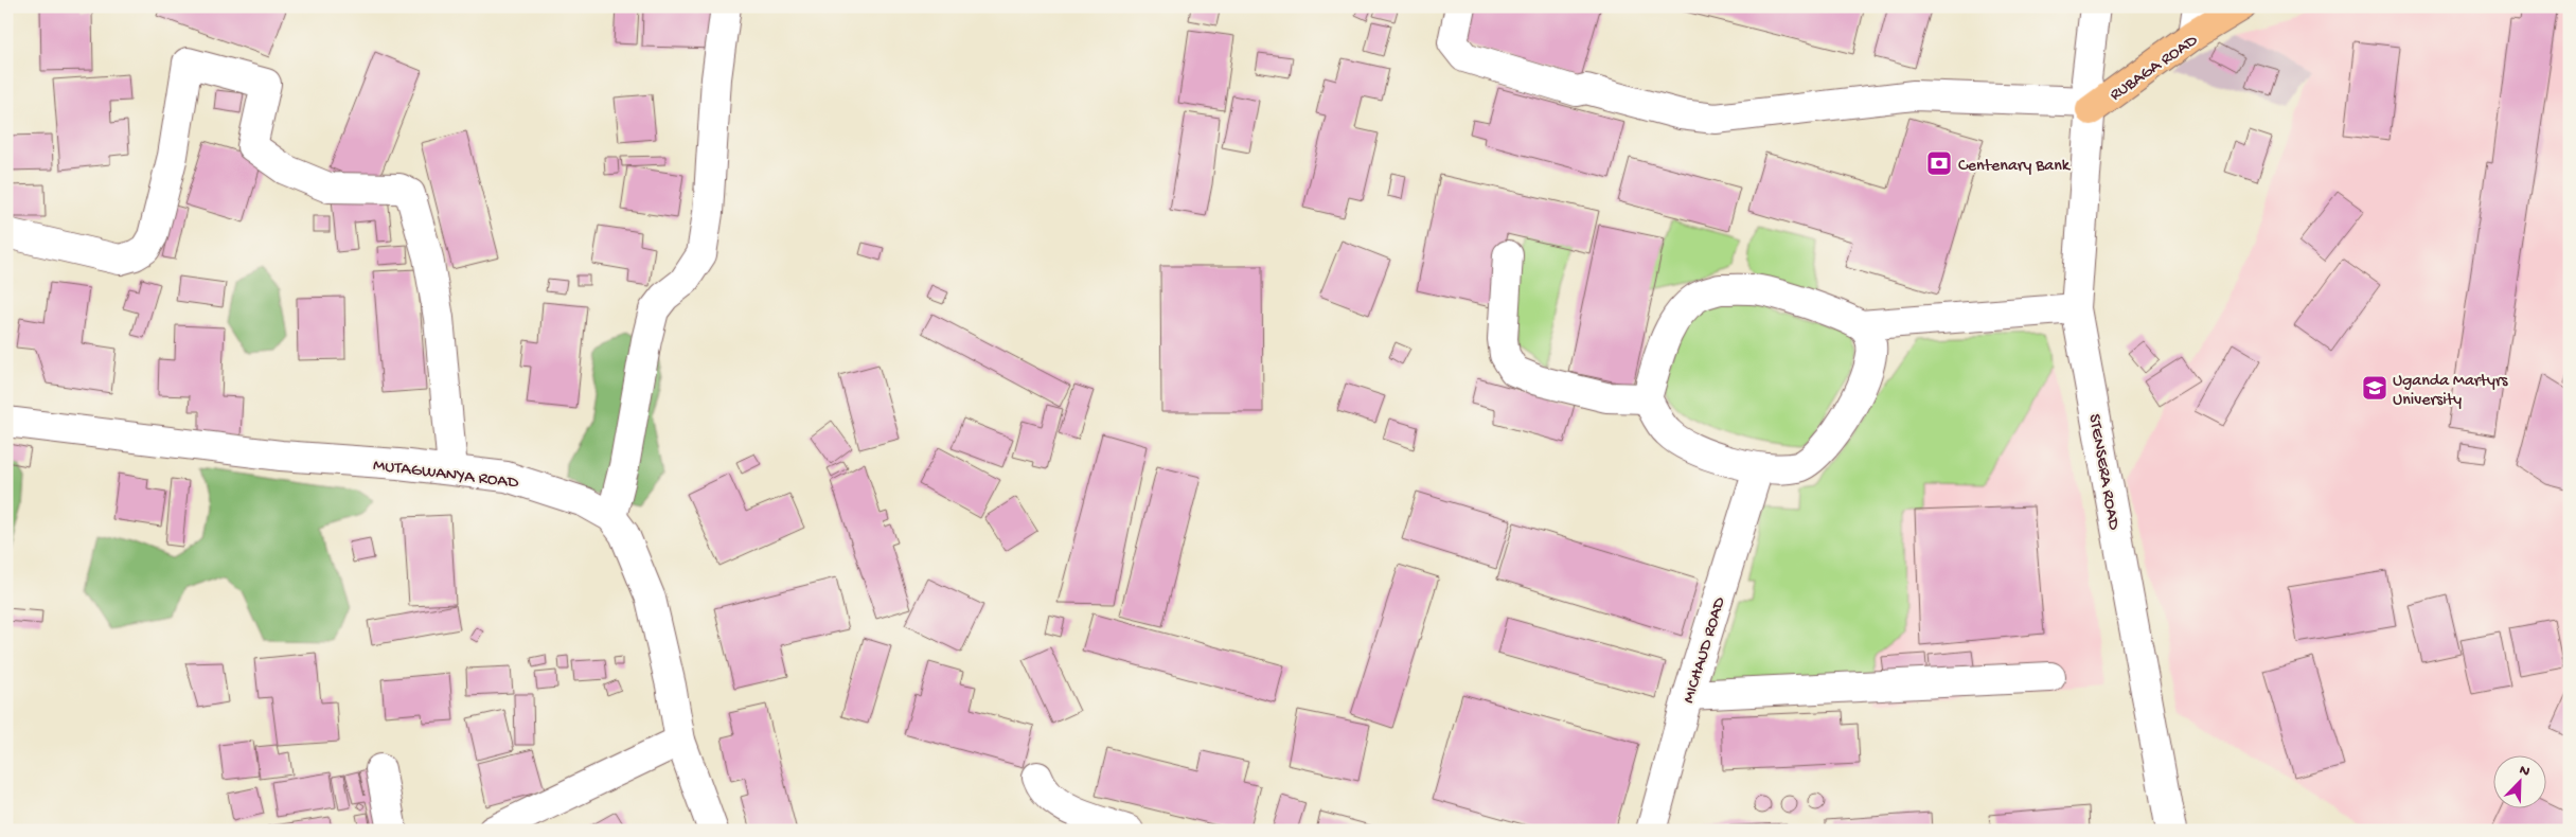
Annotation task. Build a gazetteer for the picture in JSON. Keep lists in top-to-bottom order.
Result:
{
  "streets": {
    "main road": ["RUBAGA ROAD"],
    "street": ["MUTAGWANYA ROAD", "STENSERA ROAD", "MICHAUD ROAD"]
  },
  "crossings": [
    ["RUBAGA ROAD", "STENSERA ROAD"]
  ],
  "places": {
    "bank": ["Centenary Bank"],
    "school or university": ["Uganda Martyrs University"]
  },
  "north": "top right"
}
